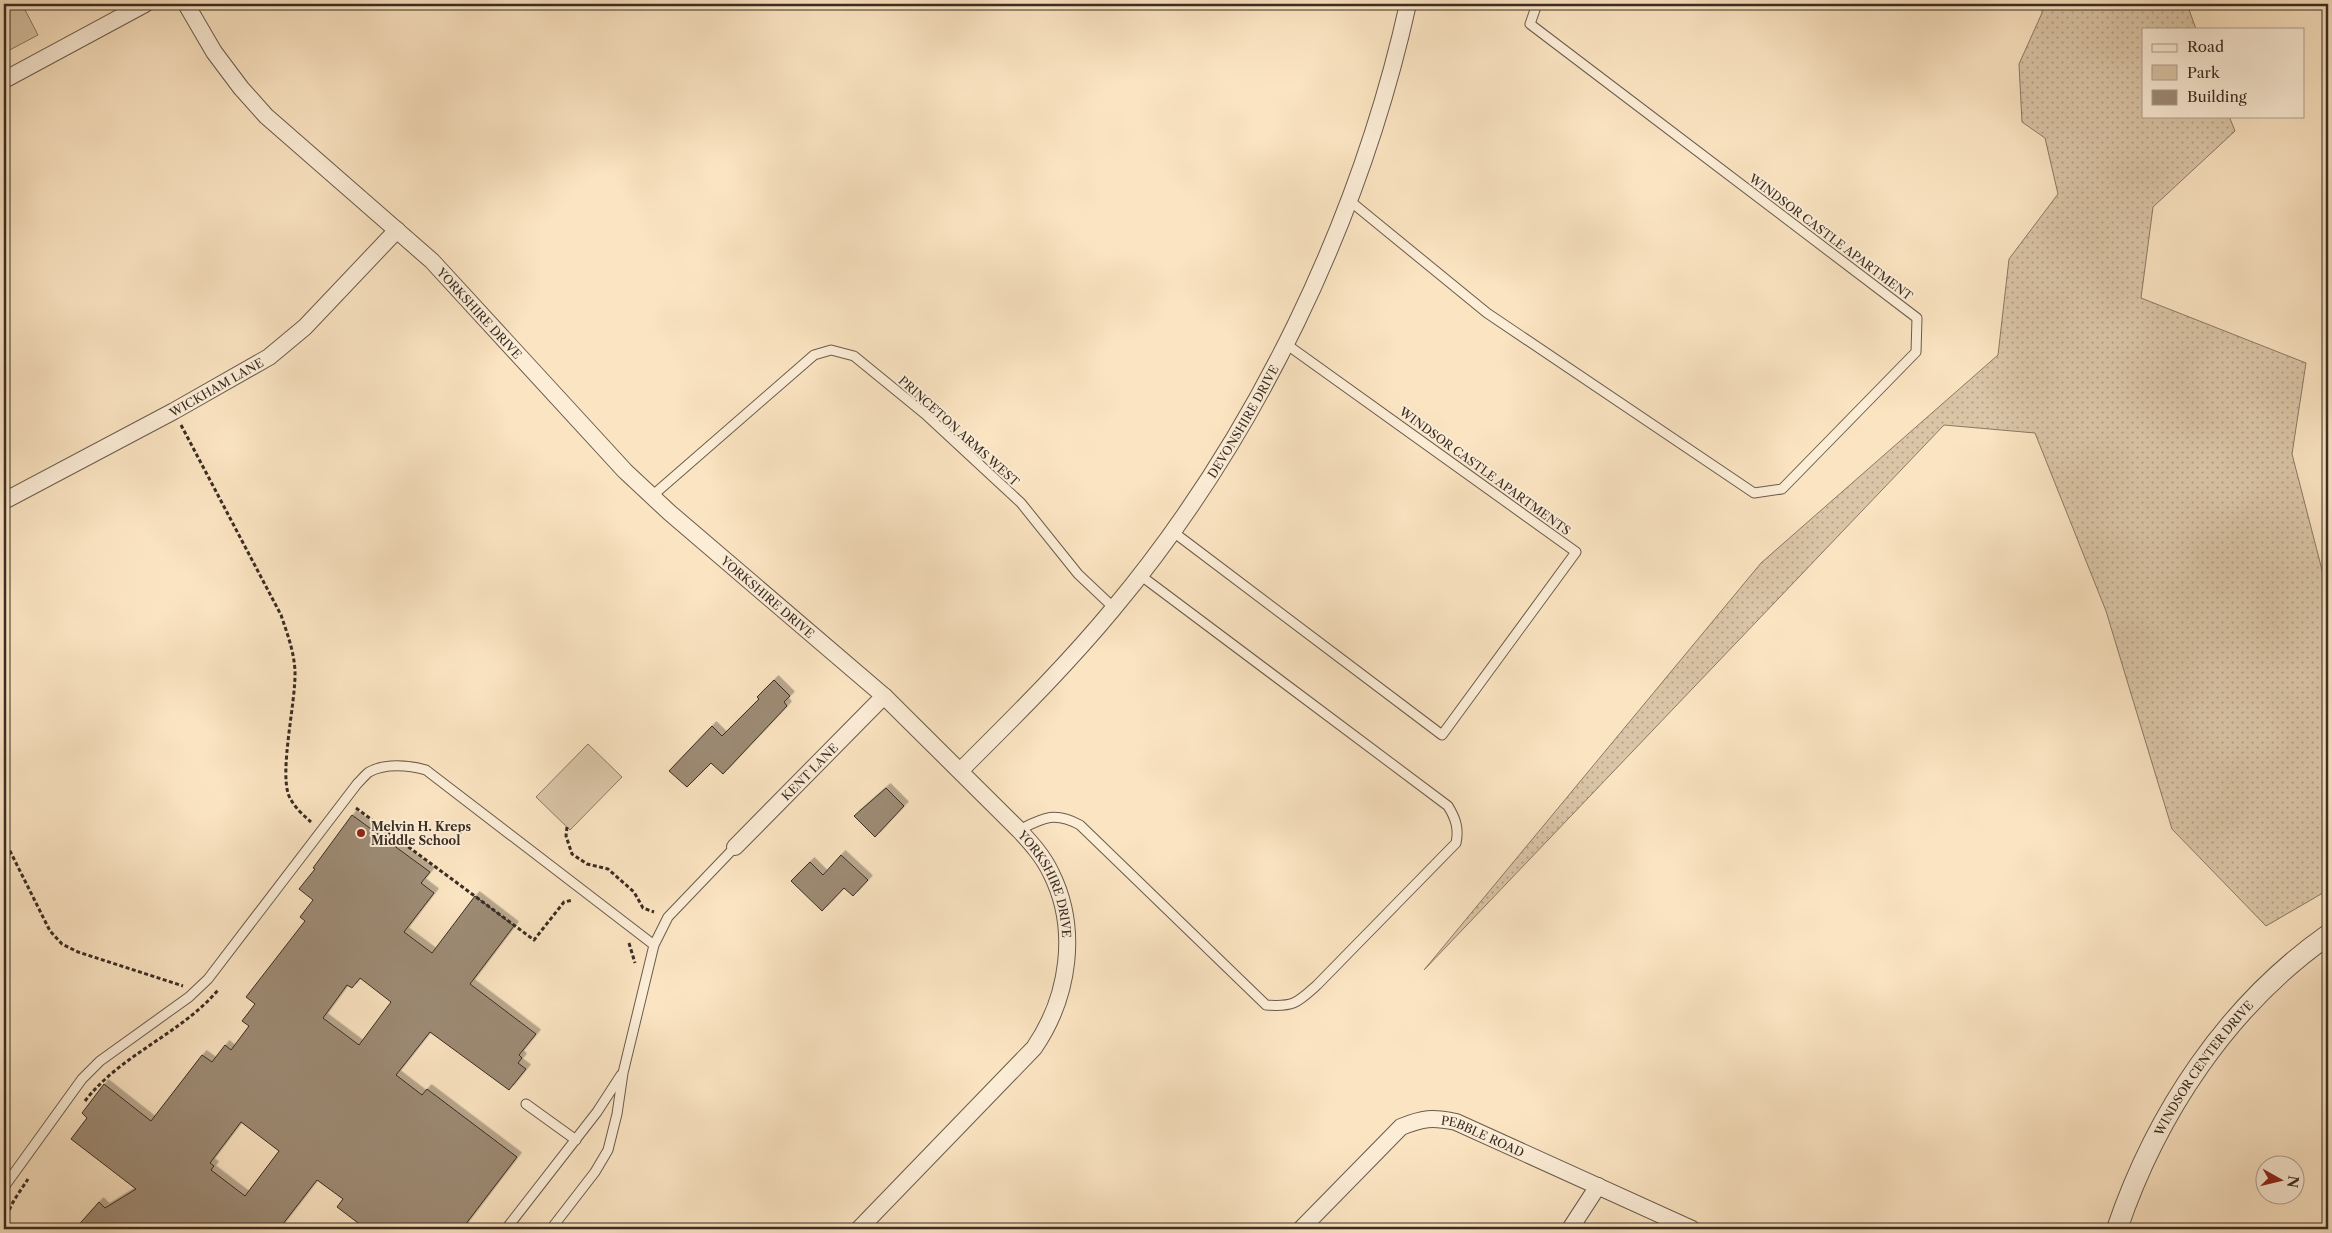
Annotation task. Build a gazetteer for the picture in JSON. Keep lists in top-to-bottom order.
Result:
{
  "streets": {
    "street": [
      "YORKSHIRE DRIVE",
      "WICKHAM LANE",
      "DEVONSHIRE DRIVE",
      "KENT LANE",
      "WINDSOR CENTER DRIVE",
      "PEBBLE ROAD"
    ],
    "lane": ["WINDSOR CASTLE APARTMENT", "PRINCETON ARMS WEST", "WINDSOR CASTLE APARTMENTS"]
  },
  "crossings": [
    ["WINDSOR CASTLE APARTMENT", "DEVONSHIRE DRIVE"],
    ["YORKSHIRE DRIVE", "WICKHAM LANE"],
    ["YORKSHIRE DRIVE", "DEVONSHIRE DRIVE"],
    ["YORKSHIRE DRIVE", "PRINCETON ARMS WEST"],
    ["YORKSHIRE DRIVE", "KENT LANE"],
    ["DEVONSHIRE DRIVE", "PRINCETON ARMS WEST"],
    ["DEVONSHIRE DRIVE", "WINDSOR CASTLE APARTMENTS"]
  ],
  "places": ["Melvin H. Kreps Middle School"],
  "legend": ["Road", "Park", "Building"],
  "north": "right"
}
